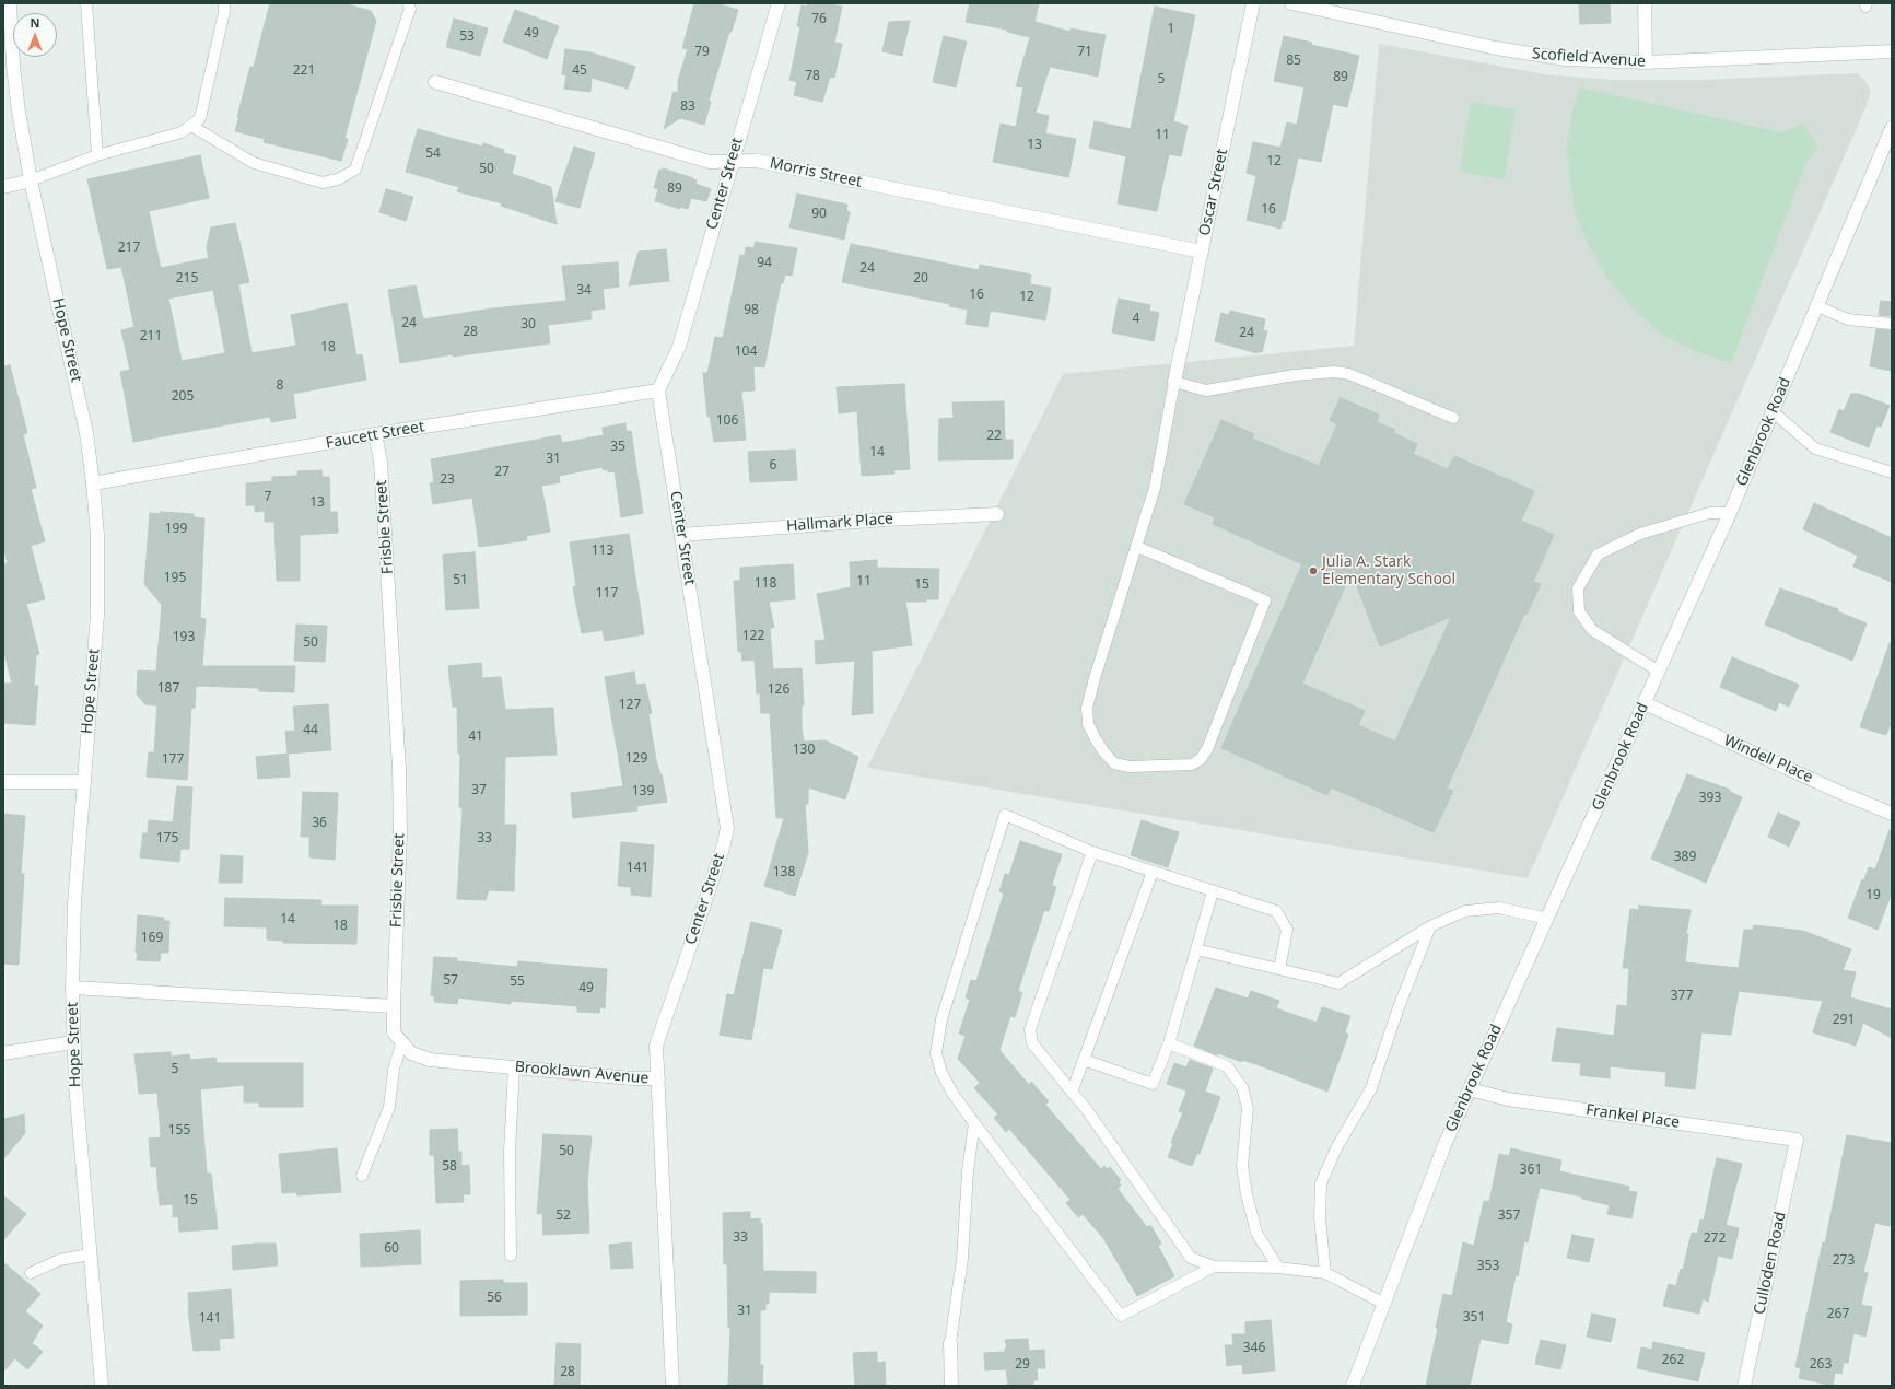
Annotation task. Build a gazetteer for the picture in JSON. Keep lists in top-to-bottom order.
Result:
{
  "streets": {
    "street": [
      "Scofield Avenue",
      "Morris Street",
      "Center Street",
      "Oscar Street",
      "Hope Street",
      "Glenbrook Road",
      "Faucett Street",
      "Hallmark Place",
      "Frisbie Street",
      "Windell Place",
      "Brooklawn Avenue",
      "Frankel Place",
      "Culloden Road"
    ]
  },
  "crossings": [
    ["Morris Street", "Center Street"],
    ["Morris Street", "Oscar Street"],
    ["Center Street", "Faucett Street"],
    ["Center Street", "Hallmark Place"],
    ["Center Street", "Brooklawn Avenue"],
    ["Hope Street", "Faucett Street"],
    ["Glenbrook Road", "Windell Place"],
    ["Glenbrook Road", "Frankel Place"],
    ["Faucett Street", "Frisbie Street"],
    ["Frankel Place", "Culloden Road"]
  ],
  "places": ["Julia A. Stark Elementary School"],
  "house_numbers": [
    "76",
    "1",
    "49",
    "53",
    "79",
    "71",
    "85",
    "221",
    "45",
    "78",
    "89",
    "5",
    "83",
    "11",
    "13",
    "54",
    "12",
    "50",
    "89",
    "16",
    "90",
    "217",
    "94",
    "24",
    "215",
    "20",
    "34",
    "16",
    "12",
    "98",
    "4",
    "24",
    "30",
    "28",
    "24",
    "211",
    "18",
    "104",
    "8",
    "205",
    "106",
    "22",
    "35",
    "14",
    "31",
    "6",
    "27",
    "23",
    "7",
    "13",
    "199",
    "113",
    "195",
    "51",
    "11",
    "118",
    "15",
    "117",
    "122",
    "193",
    "50",
    "187",
    "126",
    "127",
    "44",
    "41",
    "130",
    "129",
    "177",
    "37",
    "139",
    "393",
    "36",
    "175",
    "33",
    "389",
    "141",
    "138",
    "19",
    "14",
    "18",
    "169",
    "57",
    "55",
    "49",
    "377",
    "291",
    "5",
    "155",
    "50",
    "58",
    "361",
    "15",
    "52",
    "357",
    "33",
    "272",
    "60",
    "273",
    "353",
    "56",
    "31",
    "267",
    "351",
    "141",
    "346",
    "262",
    "29",
    "263",
    "28"
  ],
  "north": "top"
}
